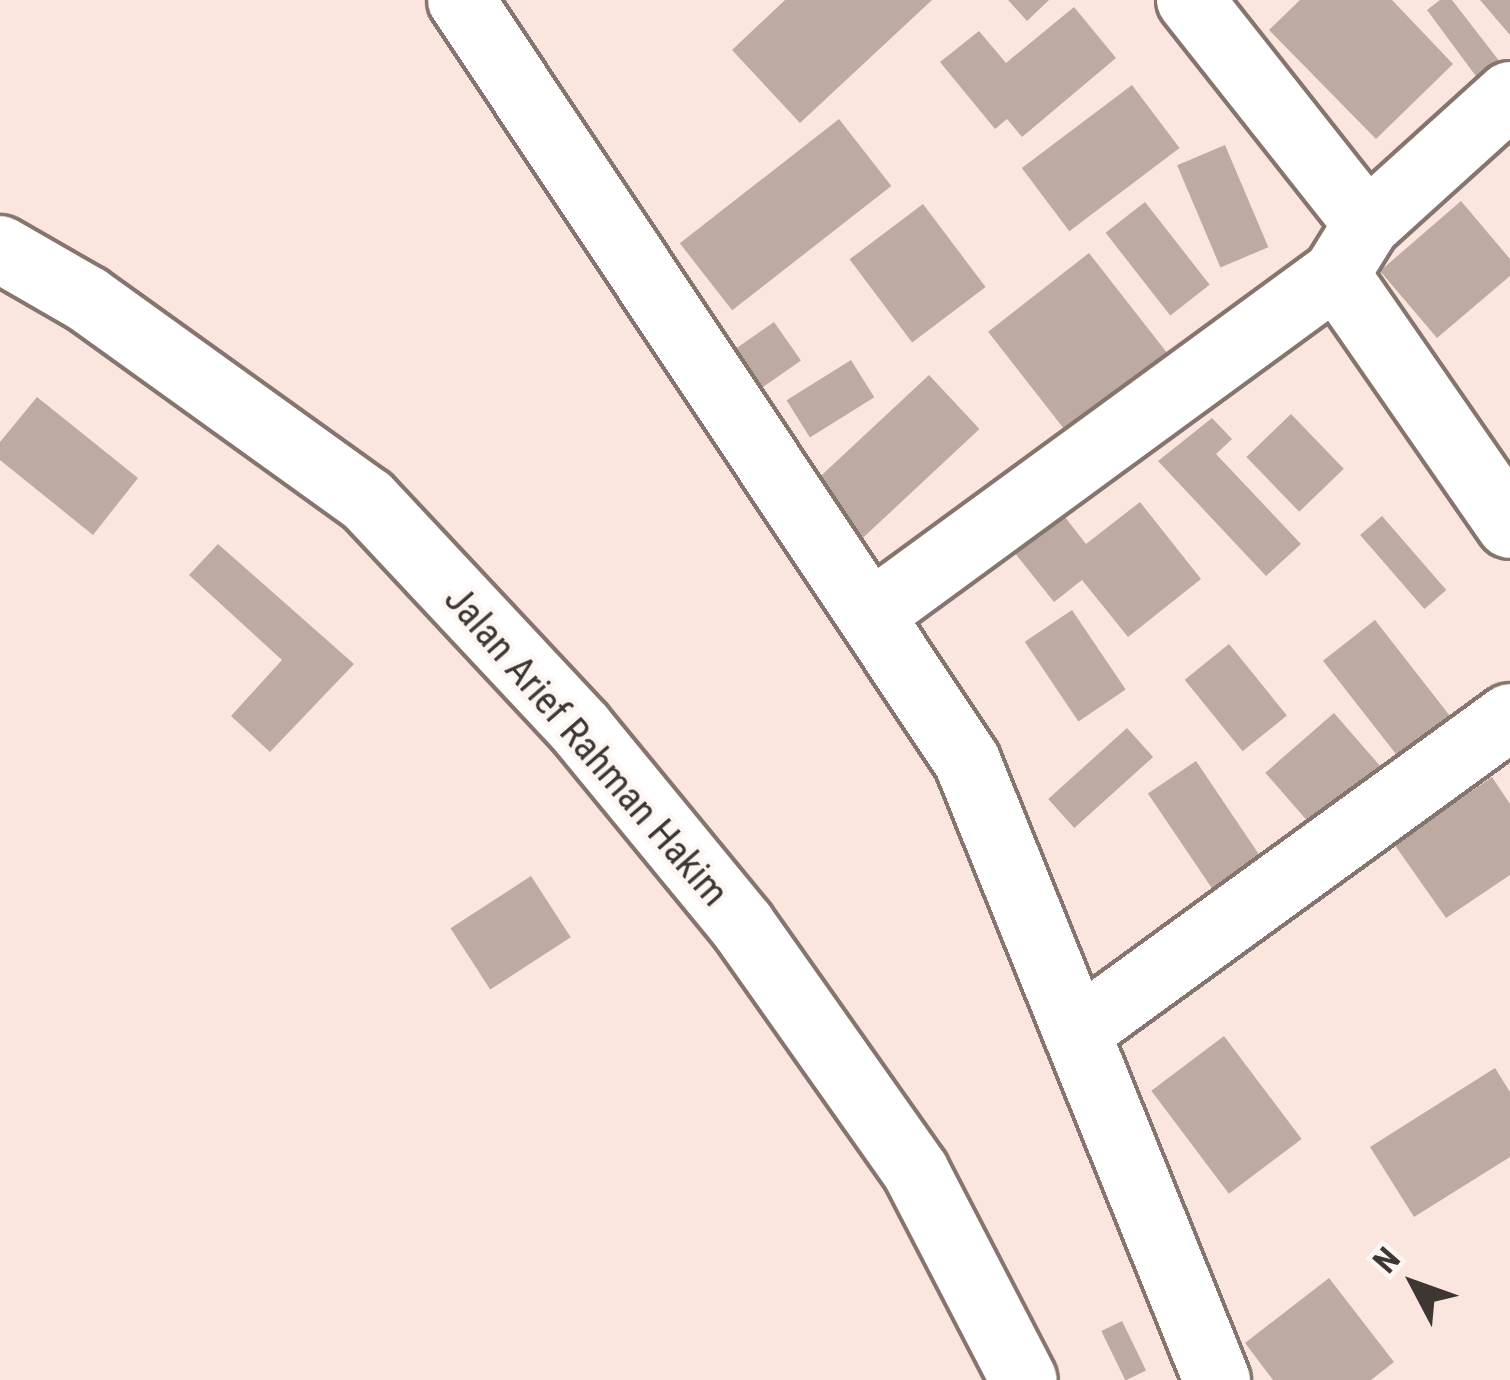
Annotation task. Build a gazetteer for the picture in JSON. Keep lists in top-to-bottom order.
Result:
{
  "streets": {
    "street": ["Jalan Arief Rahman Hakim"]
  },
  "north": "top left"
}
